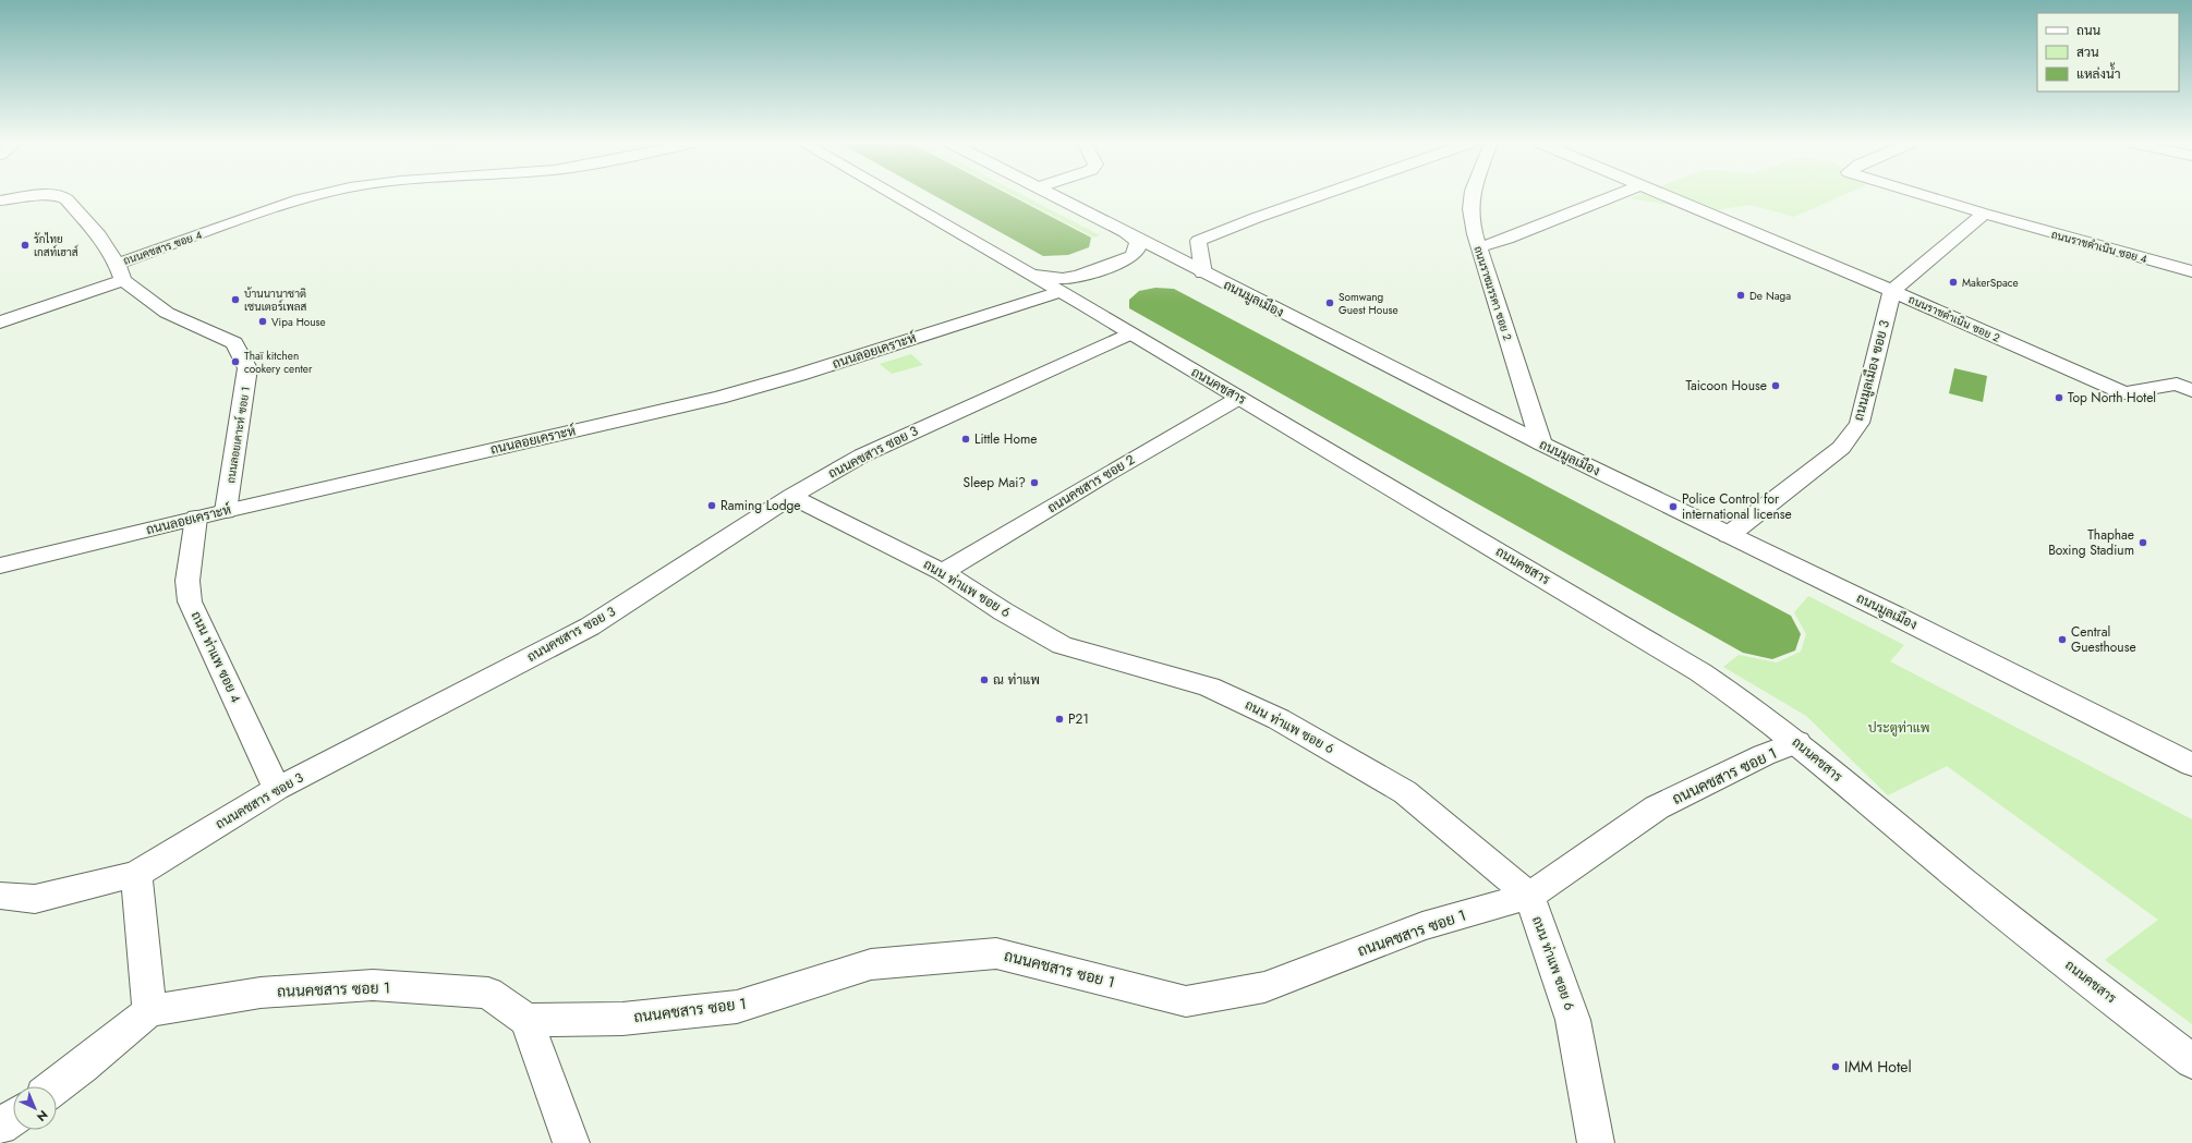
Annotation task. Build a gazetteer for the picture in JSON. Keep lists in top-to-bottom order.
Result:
{
  "streets": {
    "street": [
      "ถนนราชดำเนิน ซอย 4",
      "ถนนคชสาร ซอย 4",
      "ถนนราชมรรคา ซอย 2",
      "ถนนมูลเมือง",
      "ถนนราชดำเนิน ซอย 2",
      "ถนนลอยเคราะห์",
      "ถนนมูลเมือง ซอย 3",
      "ถนนคชสาร",
      "ถนนลอยเคาะห์ ซอย 1",
      "ถนนคชสาร ซอย 3",
      "ถนนคชสาร ซอย 2",
      "ถนน ท่าแพ ซอย 6",
      "ถนน ท่าแพ ซอย 4",
      "ถนนคชสาร ซอย 1"
    ]
  },
  "crossings": [
    ["ถนนคชสาร ซอย 4", "ถนนลอยเคาะห์ ซอย 1"],
    ["ถนนราชมรรคา ซอย 2", "ถนนมูลเมือง"],
    ["ถนนมูลเมือง", "ถนนมูลเมือง ซอย 3"],
    ["ถนนราชดำเนิน ซอย 2", "ถนนมูลเมือง ซอย 3"],
    ["ถนนลอยเคราะห์", "ถนนคชสาร"],
    ["ถนนลอยเคราะห์", "ถนนลอยเคาะห์ ซอย 1"],
    ["ถนนลอยเคราะห์", "ถนน ท่าแพ ซอย 4"],
    ["ถนนคชสาร", "ถนนคชสาร ซอย 3"],
    ["ถนนคชสาร", "ถนนคชสาร ซอย 2"],
    ["ถนนคชสาร", "ถนนคชสาร ซอย 1"],
    ["ถนนคชสาร ซอย 3", "ถนน ท่าแพ ซอย 6"],
    ["ถนนคชสาร ซอย 3", "ถนน ท่าแพ ซอย 4"],
    ["ถนนคชสาร ซอย 2", "ถนน ท่าแพ ซอย 6"],
    ["ถนน ท่าแพ ซอย 6", "ถนนคชสาร ซอย 1"]
  ],
  "parks": ["ประตูท่าแพ"],
  "places": [
    "รักไทย เกสท์เฮาส์",
    "MakerSpace",
    "De Naga",
    "บ้านนานาชาติ เซนเตอร์เพลส",
    "Somwang Guest House",
    "Vipa House",
    "Thaï kitchen cookery center",
    "Taicoon House",
    "Top North Hotel",
    "Little Home",
    "Sleep Mai?",
    "Raming Lodge",
    "Police Control for international license",
    "Thaphae Boxing Stadium",
    "Central Guesthouse",
    "ณ ท่าแพ",
    "P21",
    "IMM Hotel"
  ],
  "legend": ["ถนน", "สวน", "แหล่งน้ำ"],
  "north": "bottom right"
}
